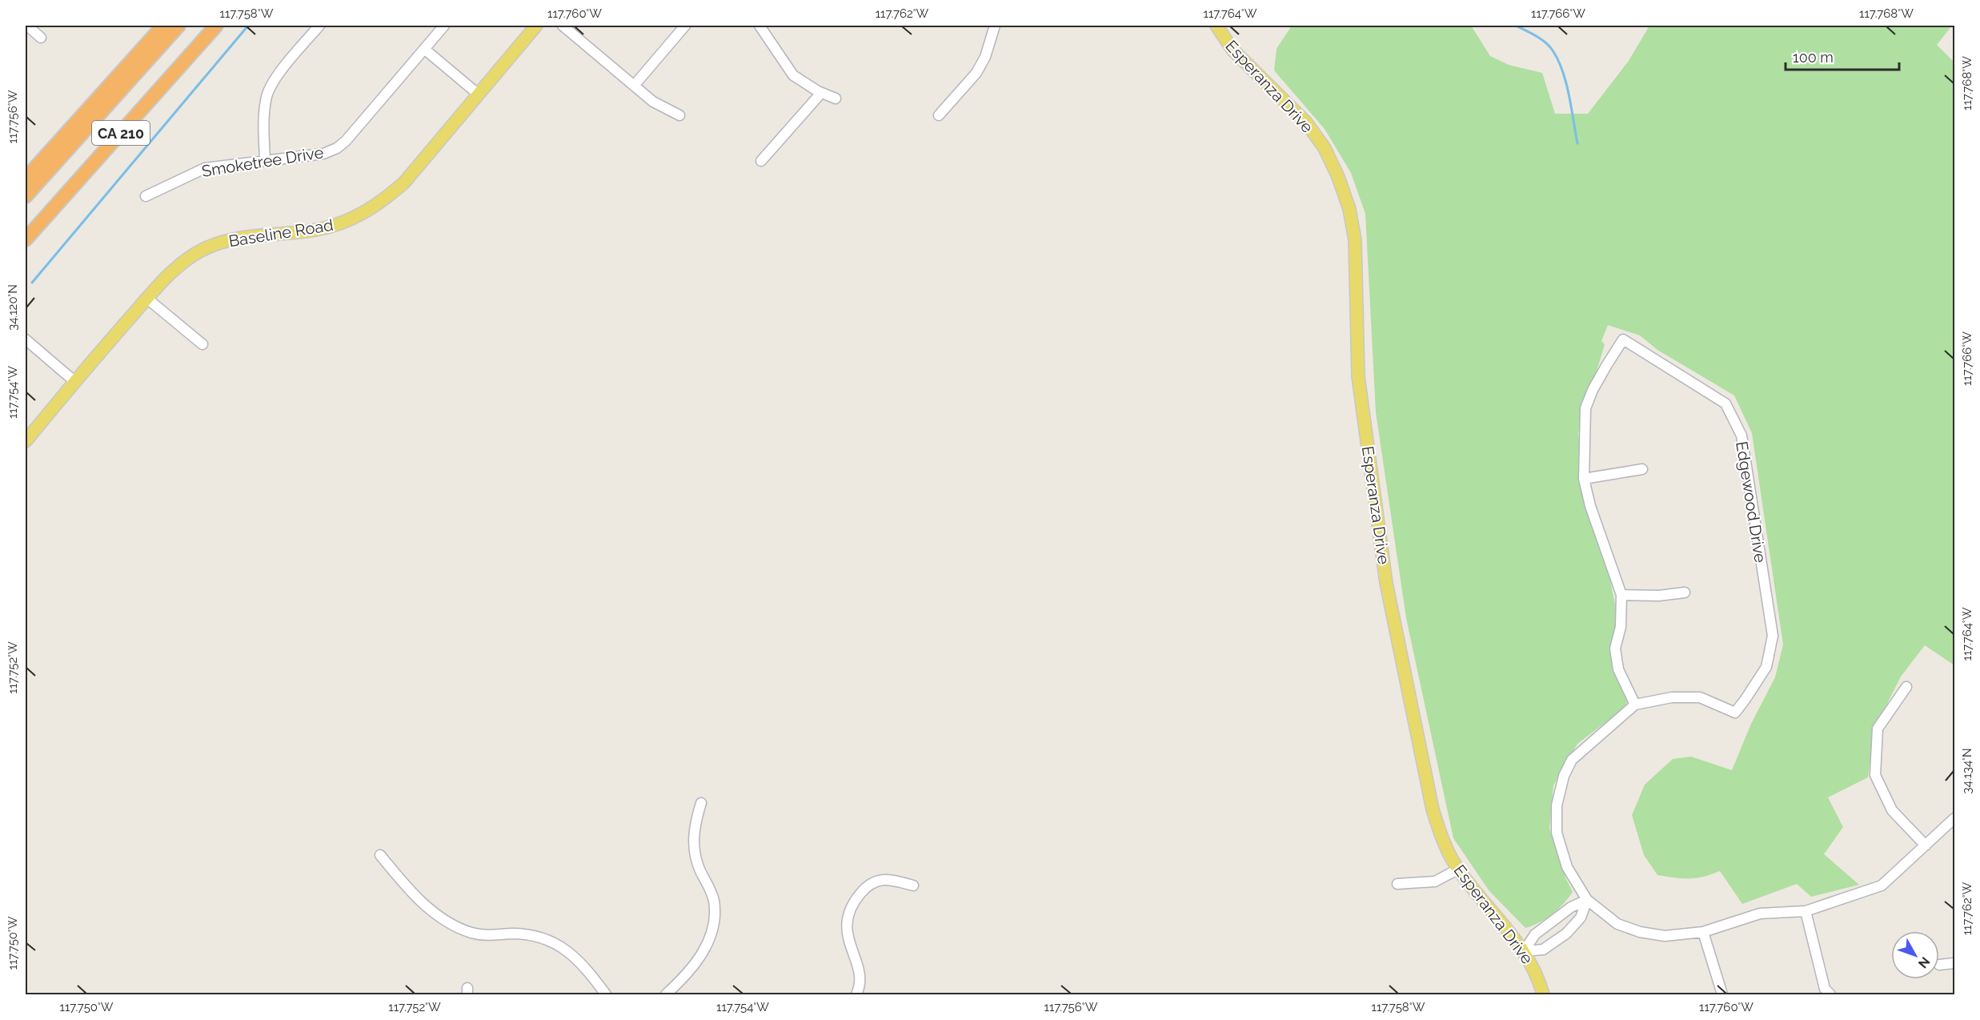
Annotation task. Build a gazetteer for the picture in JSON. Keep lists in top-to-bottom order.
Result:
{
  "streets": {
    "highway": ["CA 210"],
    "main road": ["Esperanza Drive", "Baseline Road"],
    "street": ["Smoketree Drive", "Edgewood Drive"]
  },
  "scale_bar": "100 m",
  "north": "bottom right",
  "coordinates": [
    "117.758°W",
    "117.760°W",
    "117.762°W",
    "117.764°W",
    "117.766°W",
    "117.768°W",
    "117.756°W",
    "34.120°N",
    "117.754°W",
    "117.752°W",
    "34.134°N",
    "117.750°W"
  ]
}
